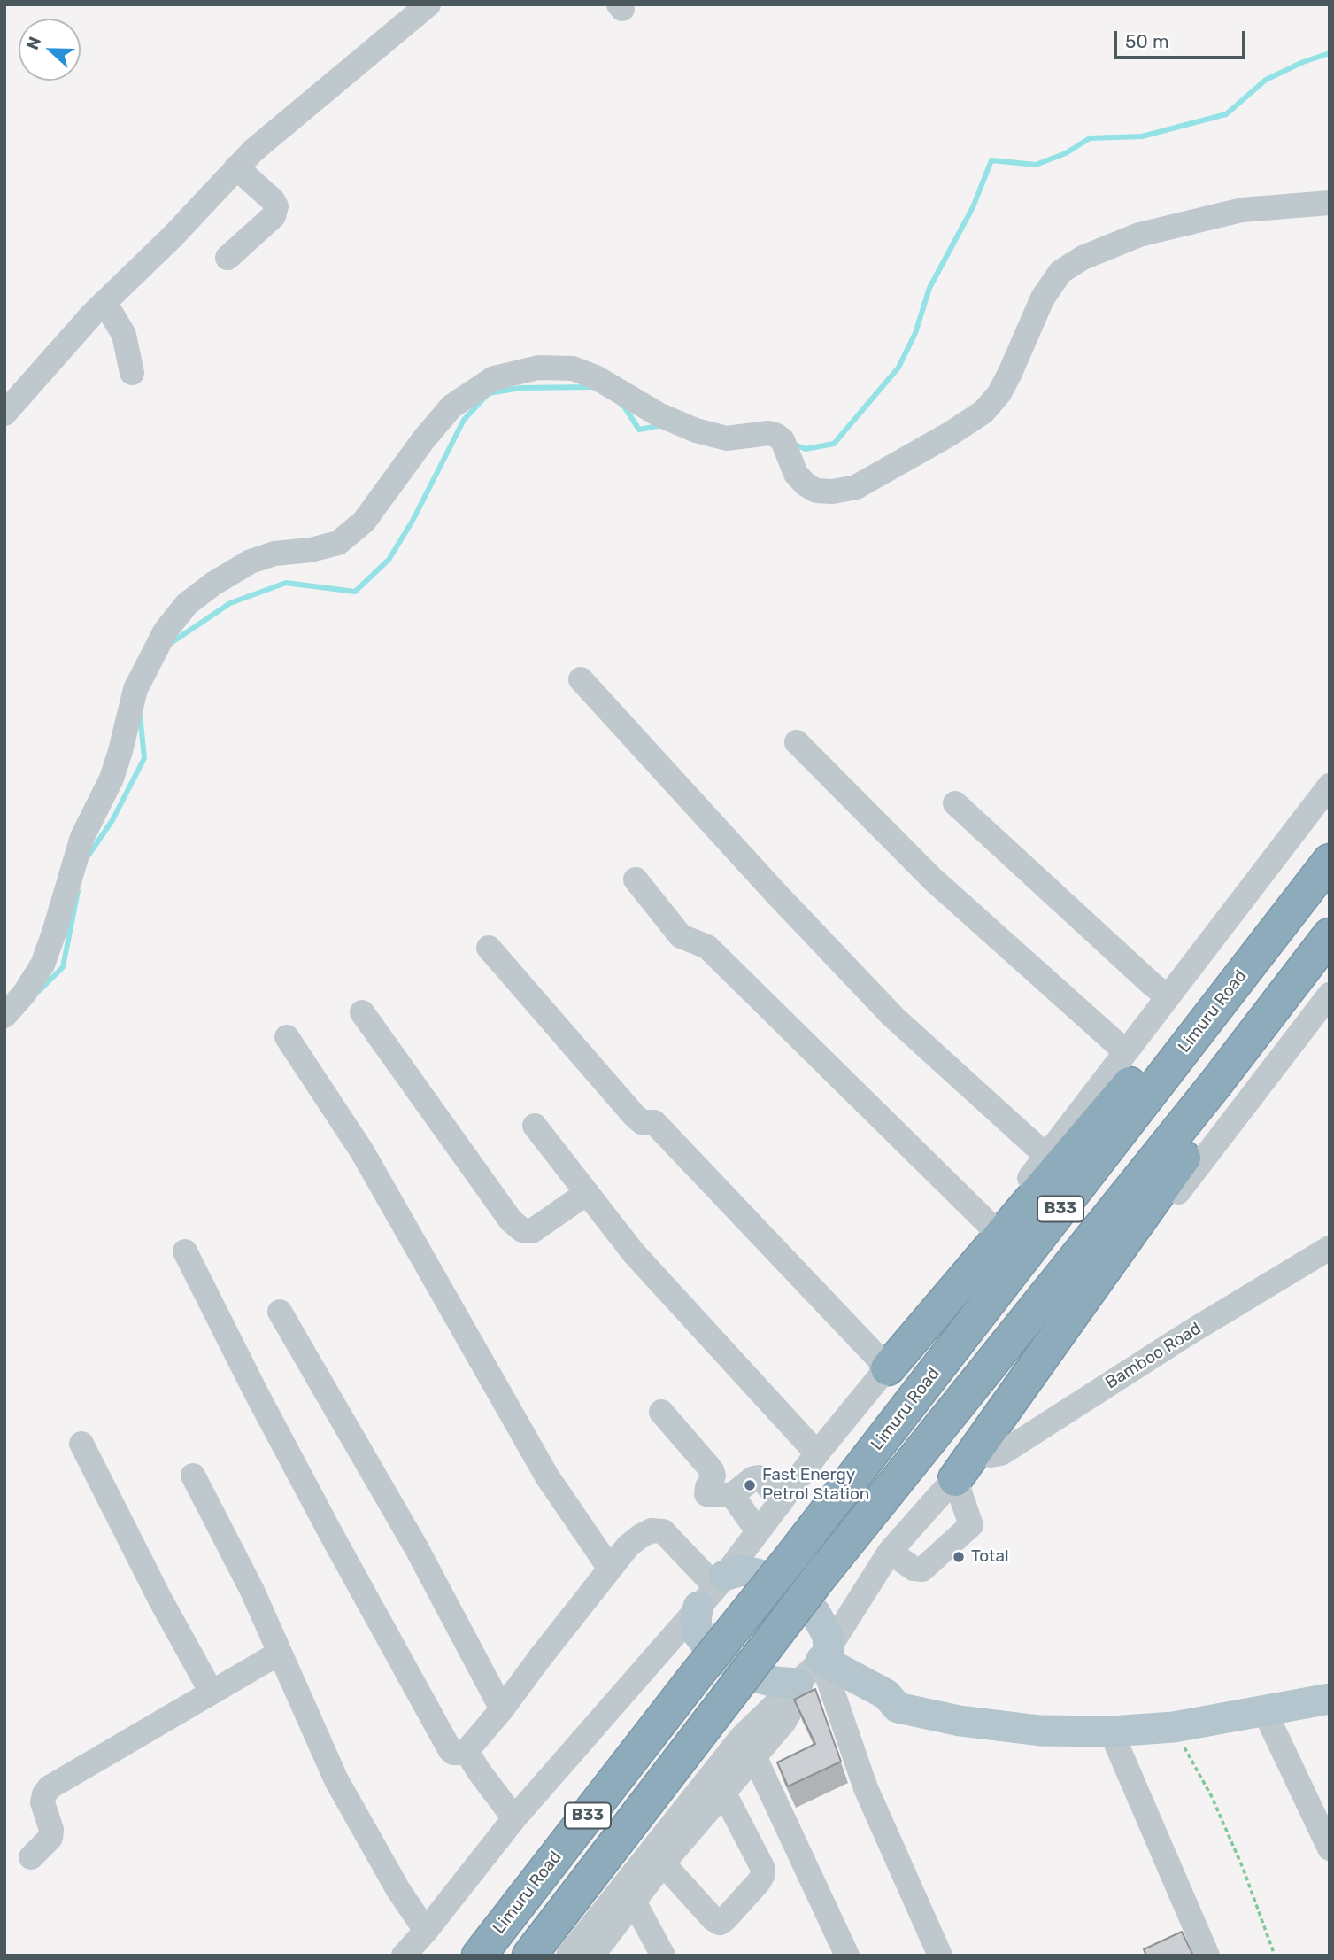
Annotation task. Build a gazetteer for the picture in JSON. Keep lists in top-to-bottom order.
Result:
{
  "streets": {
    "highway": ["Limuru Road", "B33"],
    "street": ["Bamboo Road"]
  },
  "places": ["Fast Energy Petrol Station", "Total"],
  "scale_bar": "50 m",
  "north": "left"
}
